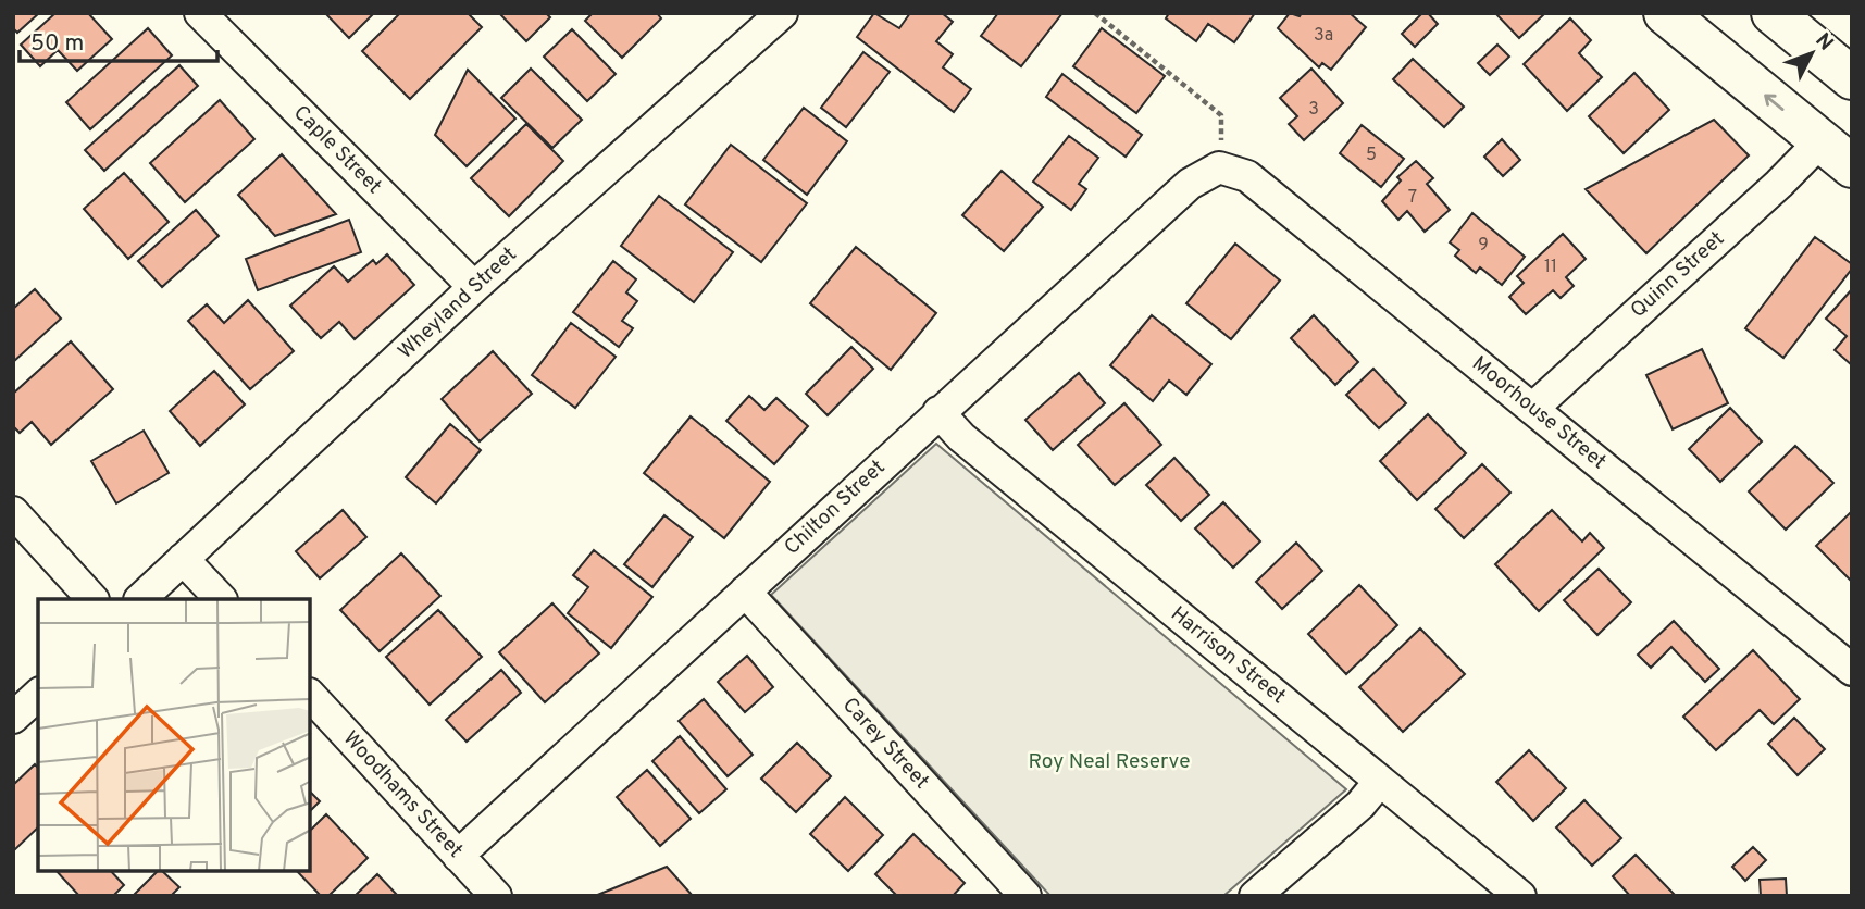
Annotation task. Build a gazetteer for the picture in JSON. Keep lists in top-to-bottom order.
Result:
{
  "streets": {
    "street": [
      "Caple Street",
      "Quinn Street",
      "Wheyland Street",
      "Moorhouse Street",
      "Chilton Street",
      "Harrison Street",
      "Carey Street",
      "Woodhams Street"
    ]
  },
  "crossings": [
    ["Caple Street", "Wheyland Street"],
    ["Quinn Street", "Moorhouse Street"],
    ["Moorhouse Street", "Chilton Street"],
    ["Chilton Street", "Harrison Street"],
    ["Chilton Street", "Carey Street"],
    ["Chilton Street", "Woodhams Street"]
  ],
  "parks": ["Roy Neal Reserve"],
  "house_numbers": [
    "3a",
    "3",
    "5",
    "7",
    "9",
    "11"
  ],
  "scale_bar": "50 m",
  "north": "top right"
}
